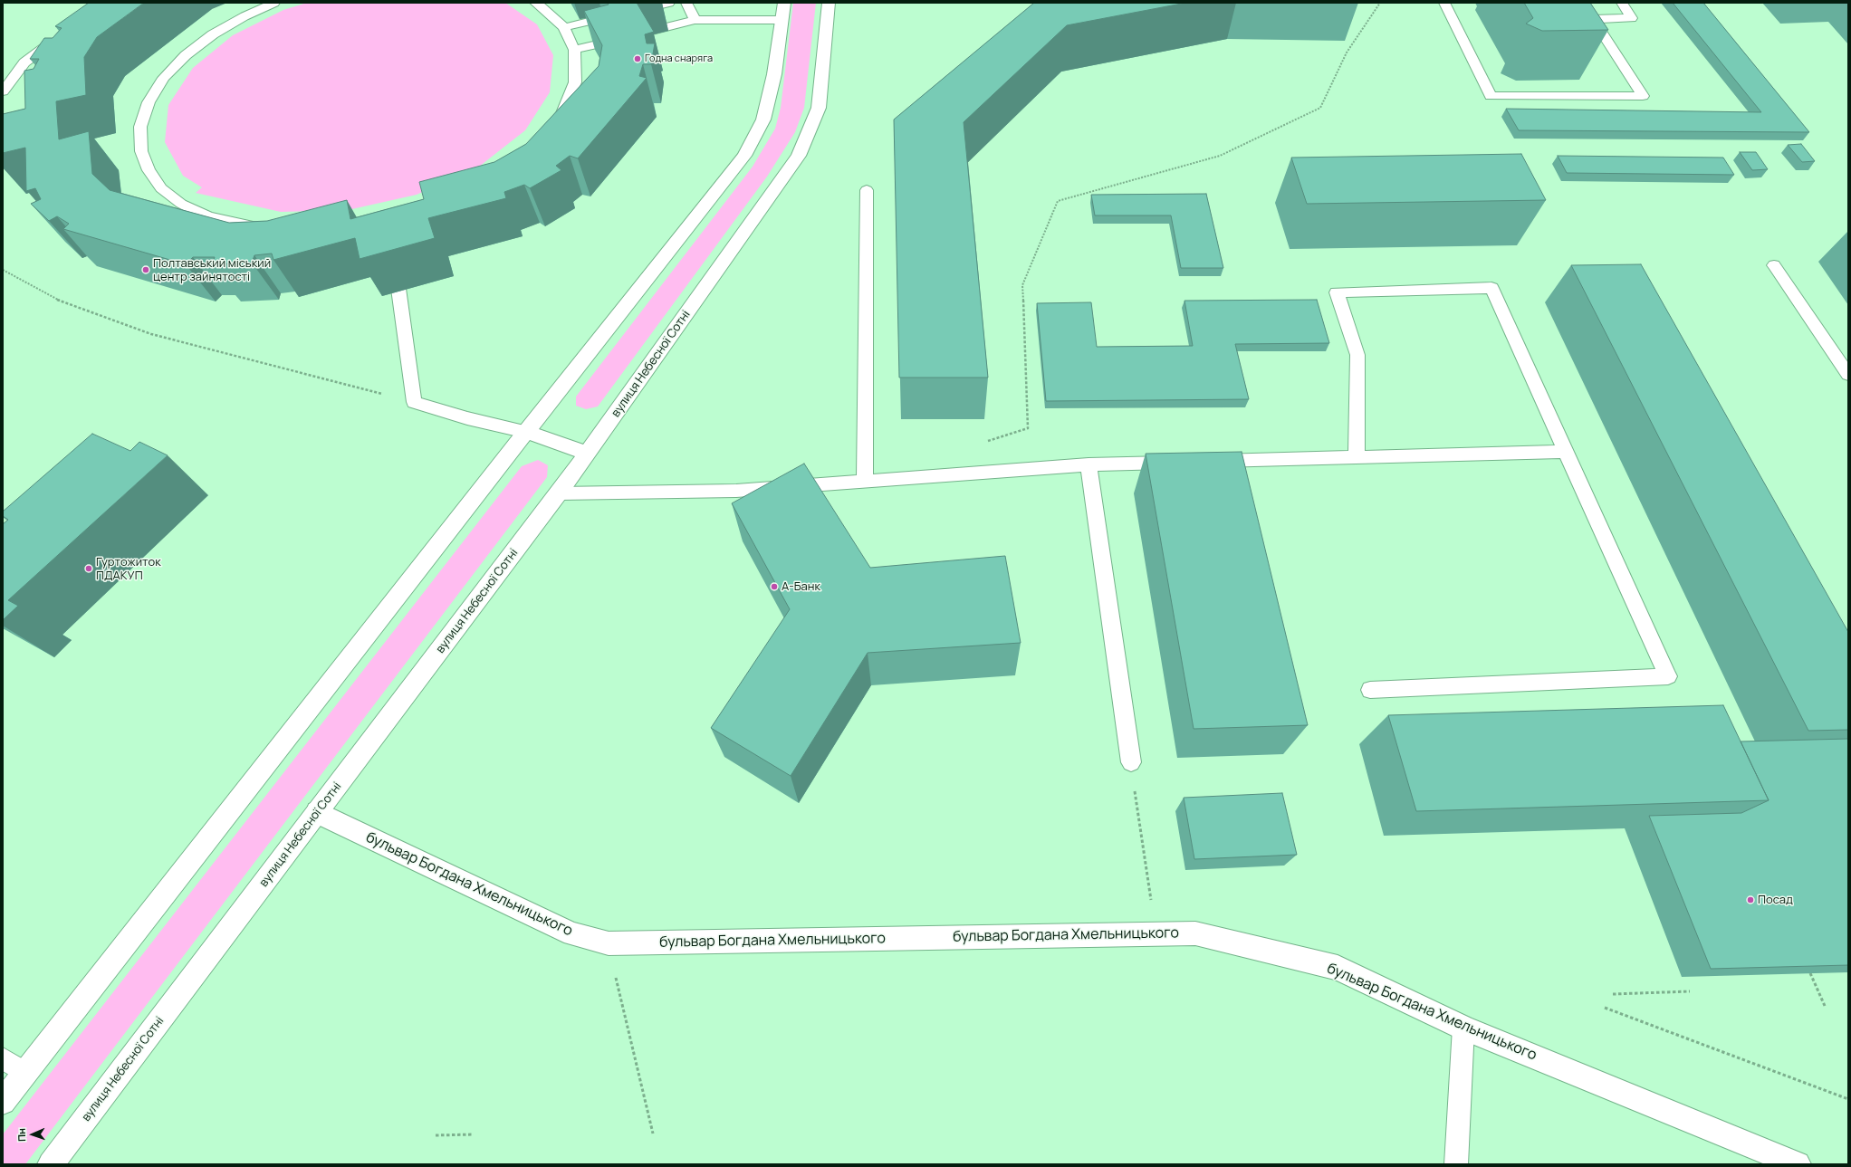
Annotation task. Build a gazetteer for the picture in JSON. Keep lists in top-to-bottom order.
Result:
{
  "streets": {
    "street": ["вулиця Небесної Сотні", "бульвар Богдана Хмельницького"]
  },
  "crossings": [
    ["вулиця Небесної Сотні", "бульвар Богдана Хмельницького"]
  ],
  "places": [
    "Годна снаряга",
    "Полтавський міський центр зайнятості",
    "Гуртожиток ПДАКУП",
    "А-Банк",
    "Посад"
  ],
  "north": "left"
}
